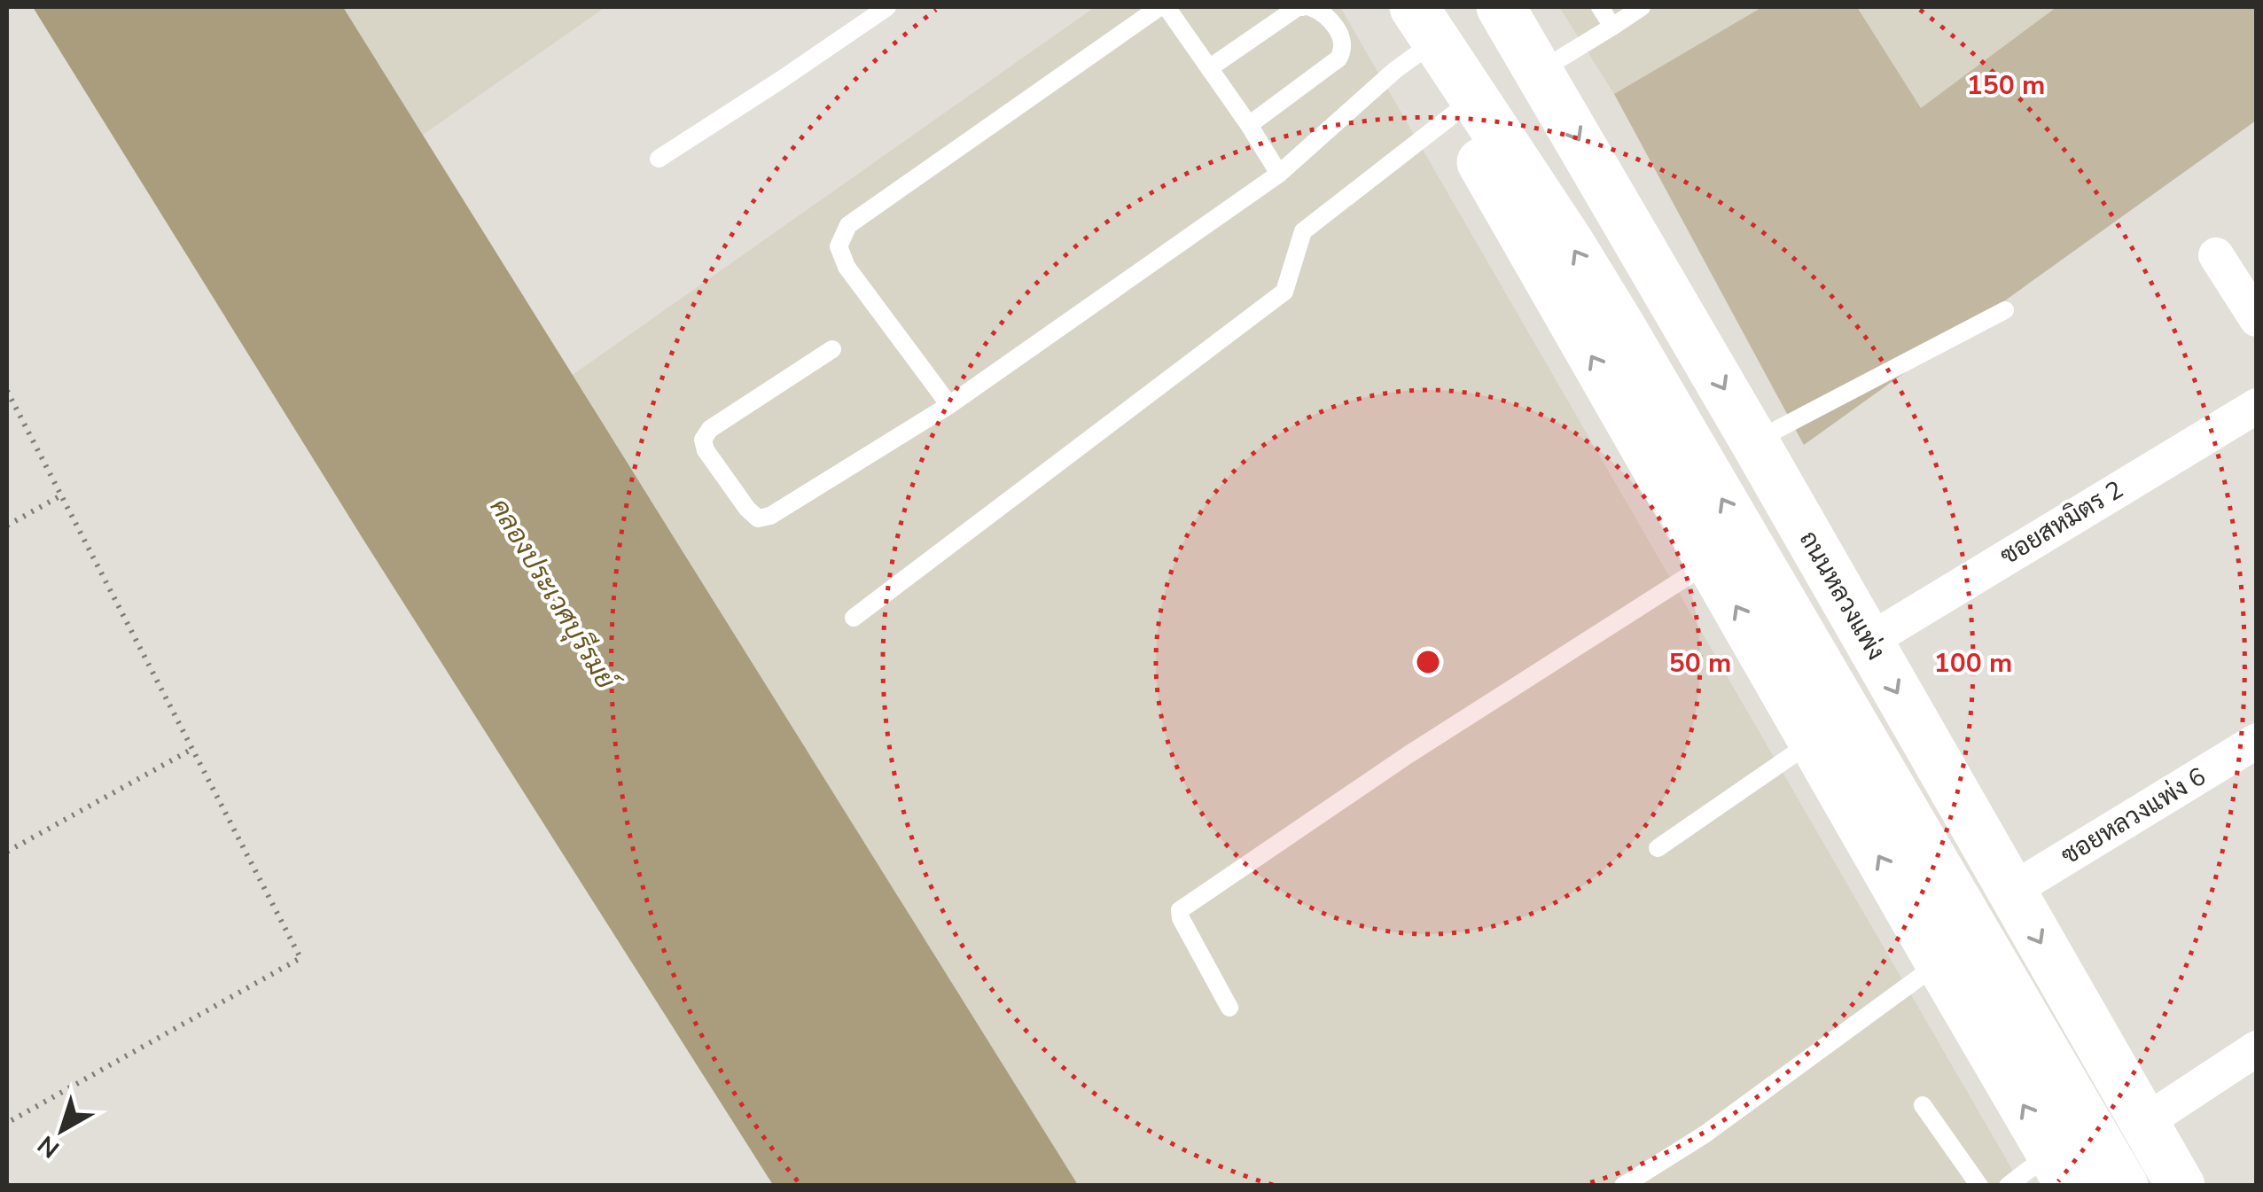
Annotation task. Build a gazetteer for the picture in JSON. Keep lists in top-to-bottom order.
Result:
{
  "streets": {
    "main road": ["ถนนหลวงแพ่ง"],
    "street": ["ซอยสหมิตร 2", "ซอยหลวงแพ่ง 6"]
  },
  "crossings": [
    ["ซอยสหมิตร 2", "ถนนหลวงแพ่ง"],
    ["ถนนหลวงแพ่ง", "ซอยหลวงแพ่ง 6"]
  ],
  "water": ["คลองประเวศบุรีรมย์"],
  "north": "bottom left",
  "rings": ["150 m", "50 m", "100 m"]
}
